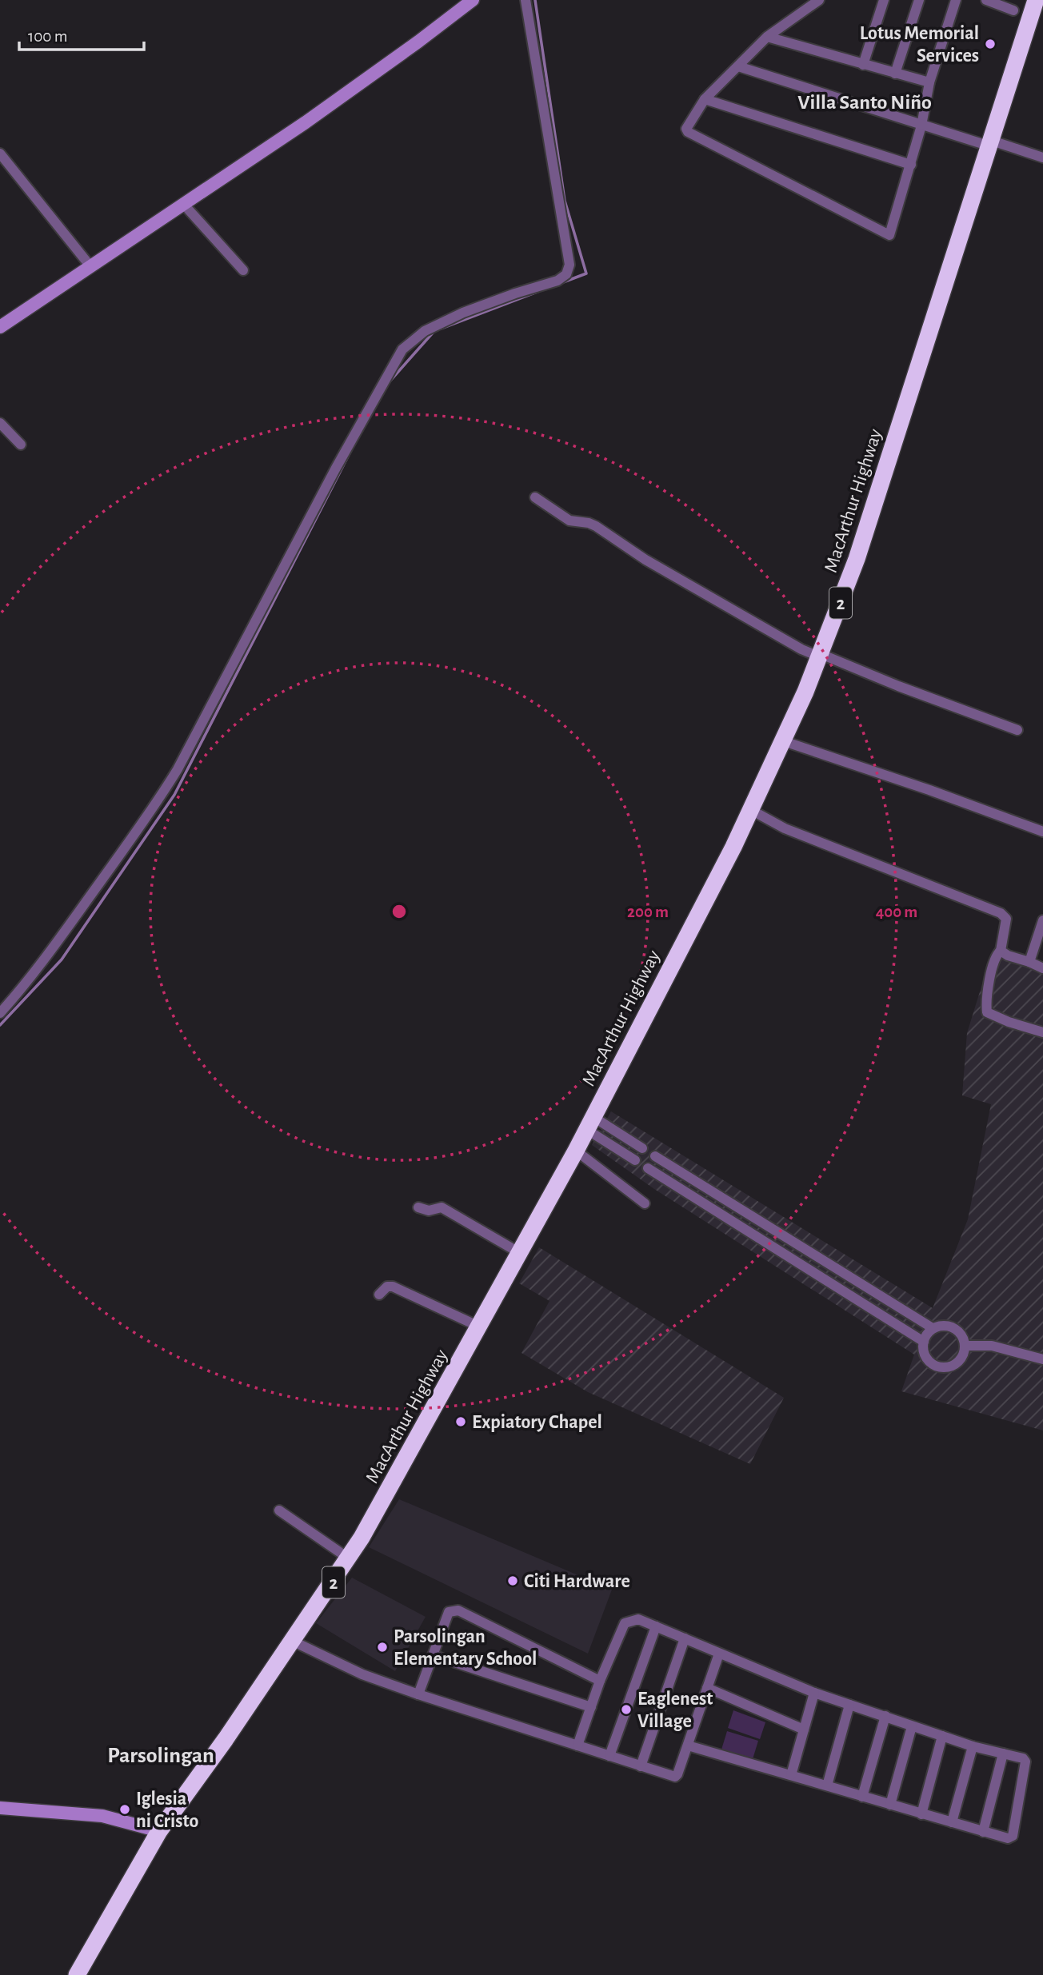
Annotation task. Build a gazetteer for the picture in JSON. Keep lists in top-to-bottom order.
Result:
{
  "streets": {
    "highway": ["MacArthur Highway", "2"]
  },
  "districts": ["Villa Santo Niño", "Parsolingan"],
  "places": [
    "Lotus Memorial Services",
    "Expiatory Chapel",
    "Citi Hardware",
    "Parsolingan Elementary School",
    "Eaglenest Village",
    "Iglesia ni Cristo"
  ],
  "scale_bar": "100 m",
  "rings": ["200 m", "400 m"]
}
